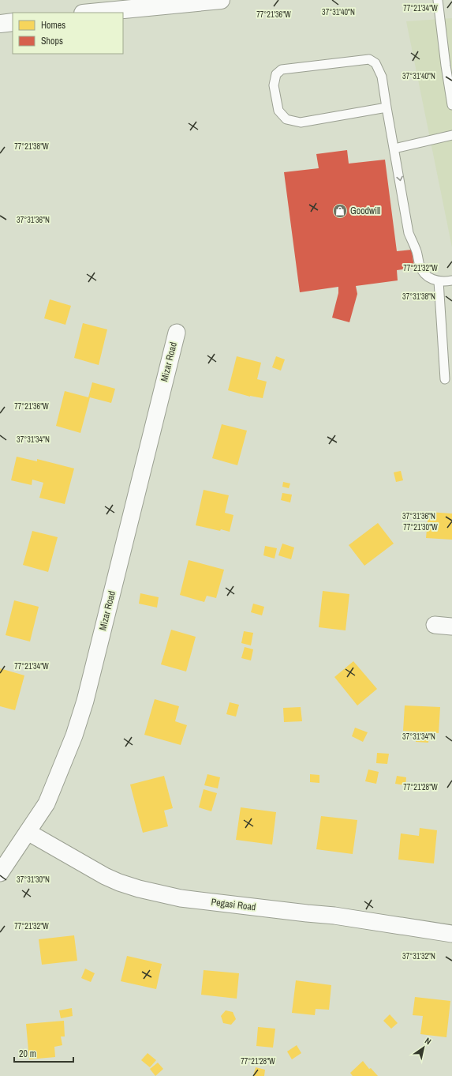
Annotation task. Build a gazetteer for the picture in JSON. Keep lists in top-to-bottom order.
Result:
{
  "streets": {
    "street": ["Mizar Road", "Pegasi Road"]
  },
  "crossings": [
    ["Mizar Road", "Pegasi Road"]
  ],
  "places": {
    "shop": ["Goodwill"]
  },
  "legend": ["Homes", "Shops"],
  "scale_bar": "20 m",
  "north": "top right",
  "coordinates": [
    "77°21'34\"W",
    "37°31'40\"N",
    "77°21'36\"W",
    "77°21'38\"W",
    "37°31'36\"N",
    "77°21'32\"W",
    "37°31'38\"N",
    "37°31'34\"N",
    "77°21'30\"W",
    "77°21'28\"W",
    "37°31'30\"N",
    "37°31'32\"N"
  ]
}
